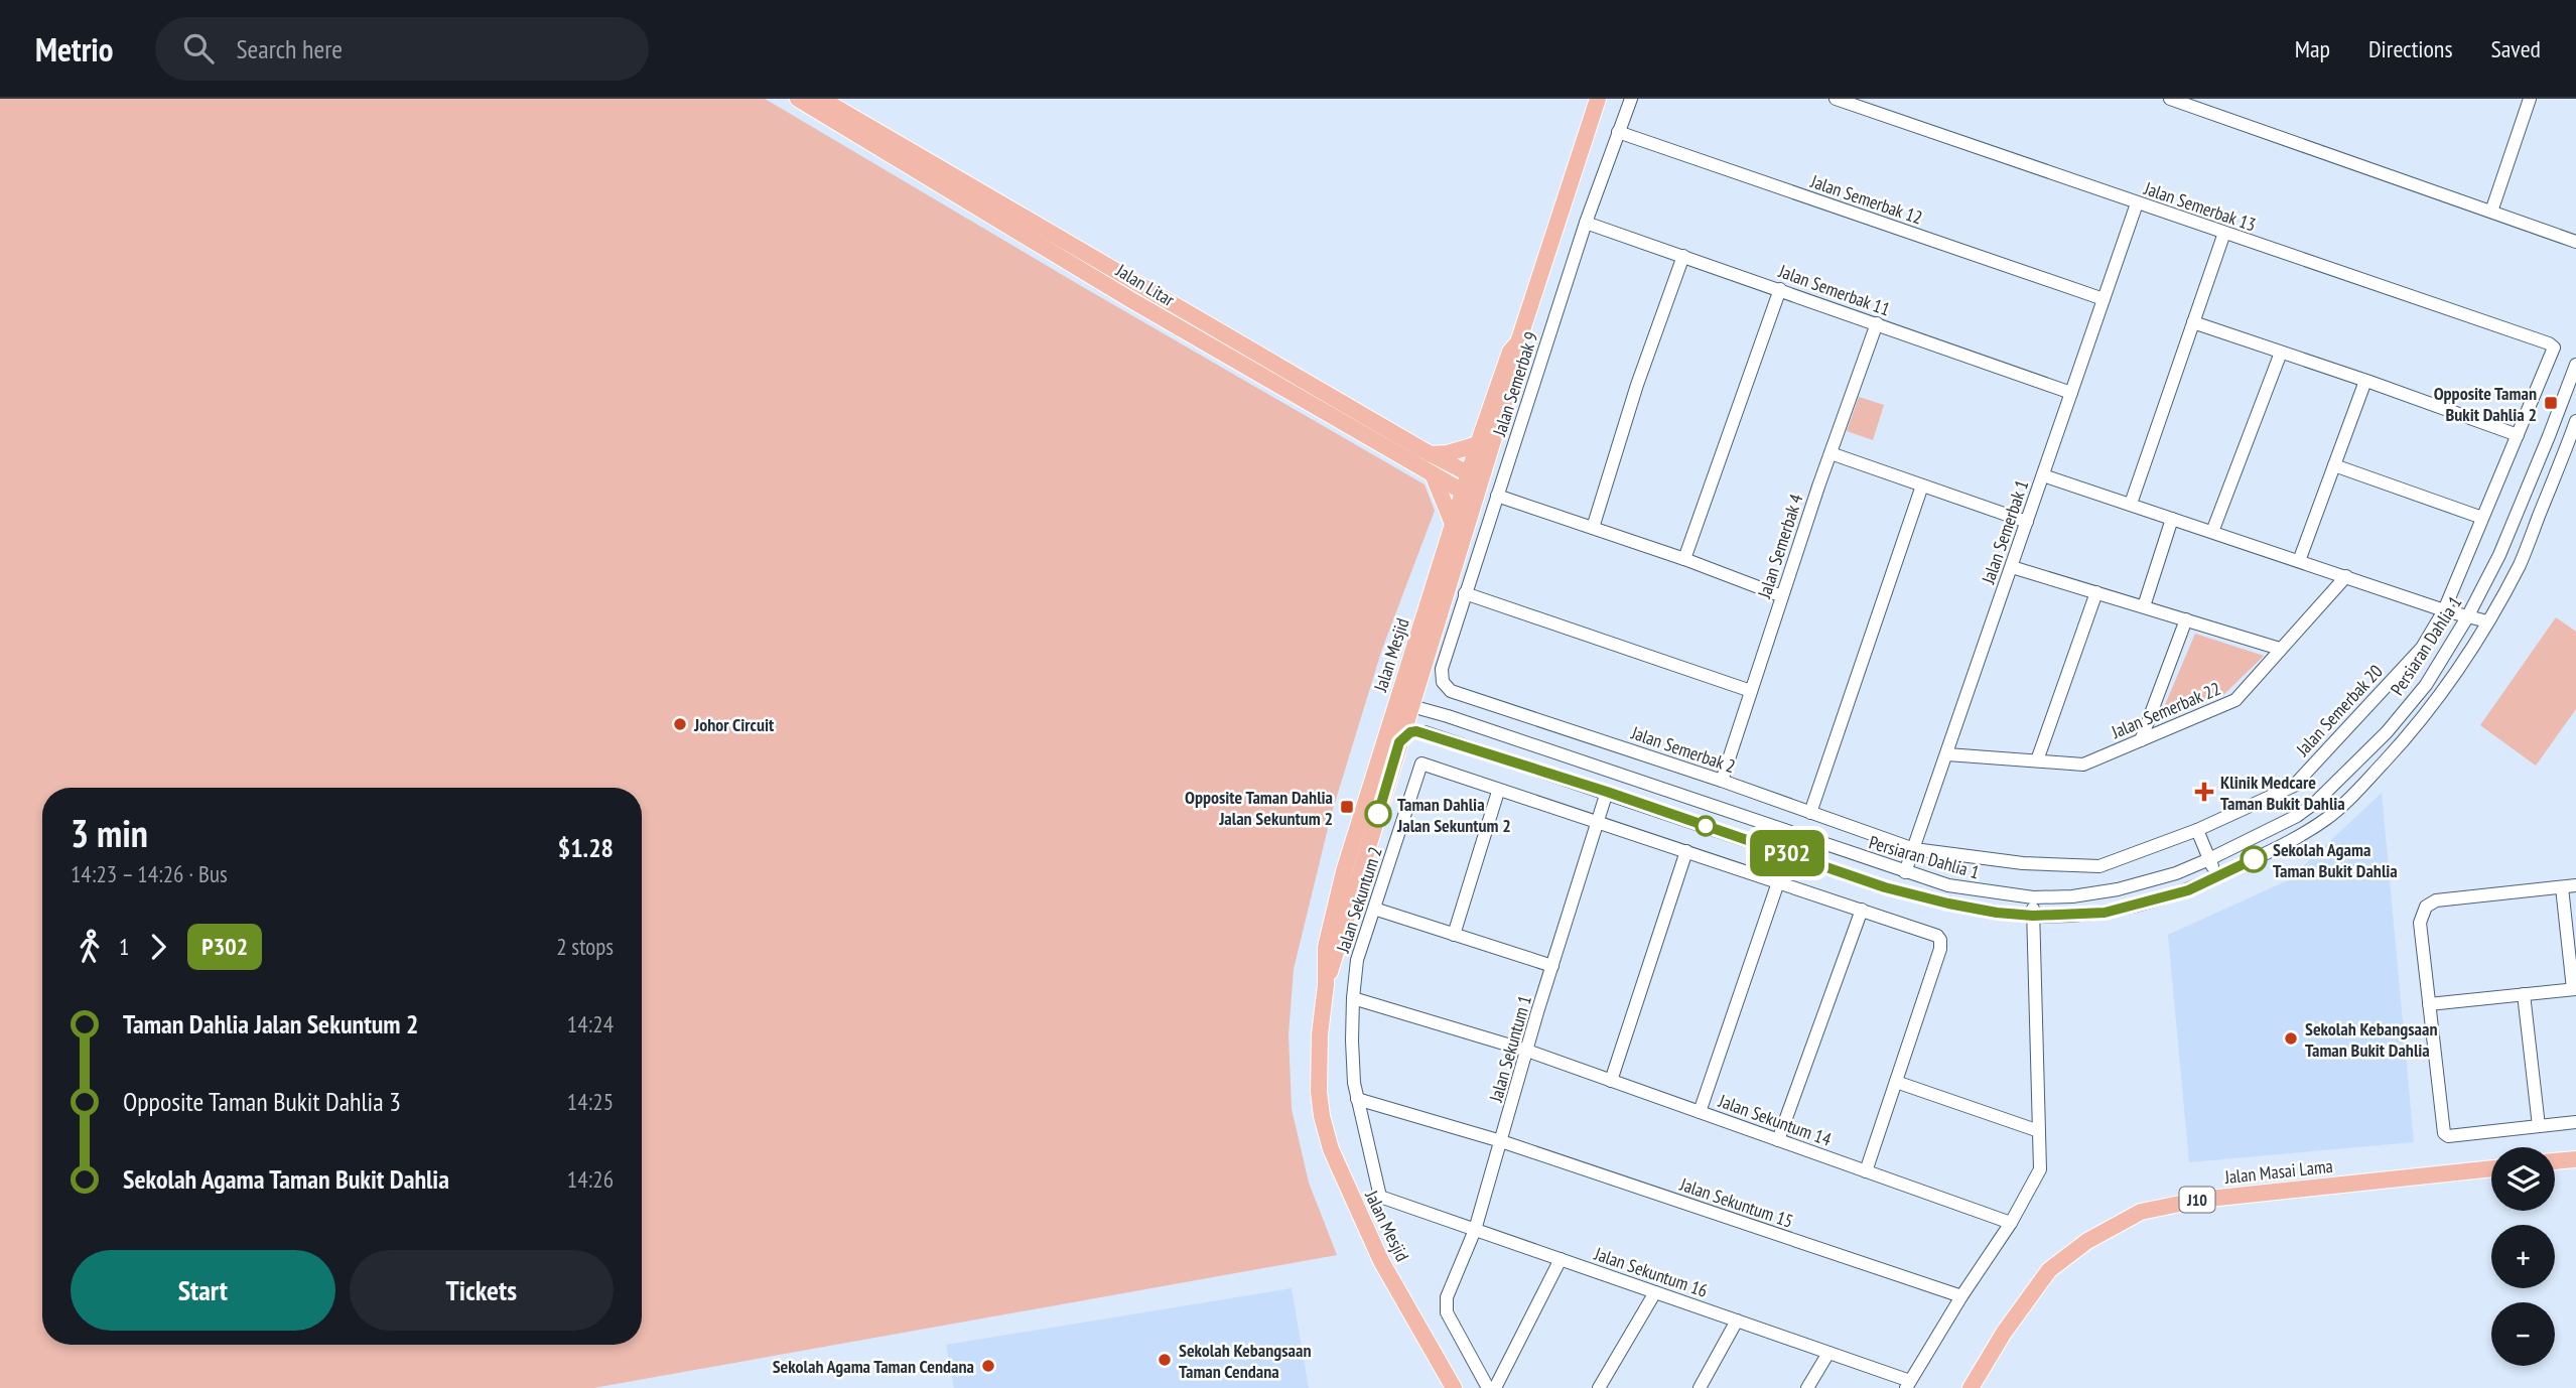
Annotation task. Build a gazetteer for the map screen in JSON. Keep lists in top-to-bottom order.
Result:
{
  "streets": {
    "main road": [
      "Jalan Litar",
      "Jalan Mesjid",
      "Jalan Masai Lama",
      "J10"
    ],
    "street": [
      "Jalan Semerbak 12",
      "Jalan Semerbak 13",
      "Jalan Semerbak 11",
      "Jalan Semerbak 9",
      "Jalan Semerbak 1",
      "Jalan Semerbak 4",
      "Persiaran Dahlia 1",
      "Jalan Semerbak 22",
      "Jalan Semerbak 20",
      "Jalan Semerbak 2",
      "Jalan Sekuntum 2",
      "Jalan Sekuntum 1",
      "Jalan Sekuntum 14",
      "Jalan Sekuntum 15",
      "Jalan Sekuntum 16"
    ]
  },
  "crossings": [
    ["Jalan Semerbak 12", "Jalan Semerbak 9"],
    ["Jalan Semerbak 12", "Jalan Semerbak 1"],
    ["Jalan Semerbak 13", "Jalan Semerbak 1"],
    ["Jalan Semerbak 13", "Jalan Semerbak 20"],
    ["Jalan Litar", "Jalan Mesjid"],
    ["Jalan Semerbak 11", "Jalan Semerbak 9"],
    ["Jalan Semerbak 11", "Jalan Semerbak 1"],
    ["Jalan Semerbak 11", "Jalan Semerbak 4"],
    ["Jalan Semerbak 9", "Jalan Semerbak 2"],
    ["Jalan Semerbak 1", "Persiaran Dahlia 1"],
    ["Jalan Semerbak 1", "Jalan Semerbak 22"],
    ["Jalan Semerbak 1", "Jalan Semerbak 20"],
    ["Jalan Semerbak 1", "Jalan Semerbak 2"],
    ["Jalan Semerbak 4", "Jalan Semerbak 2"],
    ["Persiaran Dahlia 1", "Jalan Mesjid"],
    ["Persiaran Dahlia 1", "Jalan Sekuntum 1"],
    ["Jalan Semerbak 20", "Jalan Semerbak 2"],
    ["Jalan Sekuntum 2", "Jalan Sekuntum 1"],
    ["Jalan Sekuntum 2", "Jalan Sekuntum 14"],
    ["Jalan Sekuntum 2", "Jalan Sekuntum 15"],
    ["Jalan Sekuntum 2", "Jalan Sekuntum 16"],
    ["Jalan Sekuntum 1", "Jalan Sekuntum 14"],
    ["Jalan Sekuntum 1", "Jalan Sekuntum 15"],
    ["Jalan Sekuntum 1", "Jalan Sekuntum 16"]
  ],
  "places": {
    "transit": ["Opposite Taman Bukit Dahlia 2", "Opposite Taman Dahlia Jalan Sekuntum 2"],
    "other": [
      "Johor Circuit",
      "Taman Dahlia Jalan Sekuntum 2",
      "Sekolah Agama Taman Bukit Dahlia",
      "Sekolah Kebangsaan Taman Bukit Dahlia",
      "Sekolah Kebangsaan Taman Cendana",
      "Sekolah Agama Taman Cendana"
    ],
    "health": ["Klinik Medcare Taman Bukit Dahlia"]
  },
  "lines": ["bus line P302"],
  "page": {
    "header": "Metrio",
    "search": "Search here",
    "nav": ["Map", "Directions", "Saved"],
    "on_map": "P302",
    "heading": ["3 min", "14:23 – 14:26 · Bus", "$1.28"],
    "legs": ["1", "P302", "2 stops"],
    "list": [
      {
        "name": "Taman Dahlia Jalan Sekuntum 2",
        "value": "14:24"
      },
      {
        "name": "Opposite Taman Bukit Dahlia 3",
        "value": "14:25"
      },
      {
        "name": "Sekolah Agama Taman Bukit Dahlia",
        "value": "14:26"
      }
    ],
    "map_buttons": ["+", "−"],
    "buttons": ["Start", "Tickets"]
  }
}
